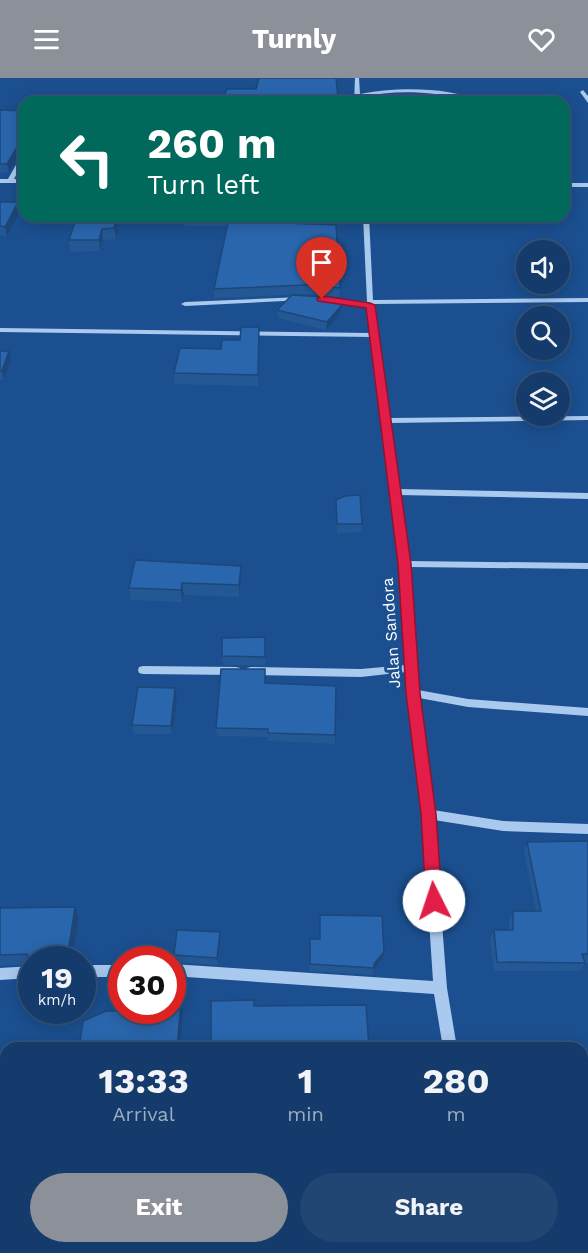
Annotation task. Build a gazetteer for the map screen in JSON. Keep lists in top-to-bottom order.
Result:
{
  "streets": {
    "street": ["Jalan Sandora"]
  },
  "page": {
    "header": "Turnly",
    "turn": ["260 m", "Turn left"],
    "speed": "19 km/h",
    "limit": "30",
    "eta": [
      "13:33",
      "Arrival",
      "1",
      "min",
      "280",
      "m"
    ],
    "buttons": ["Exit", "Share"]
  }
}
